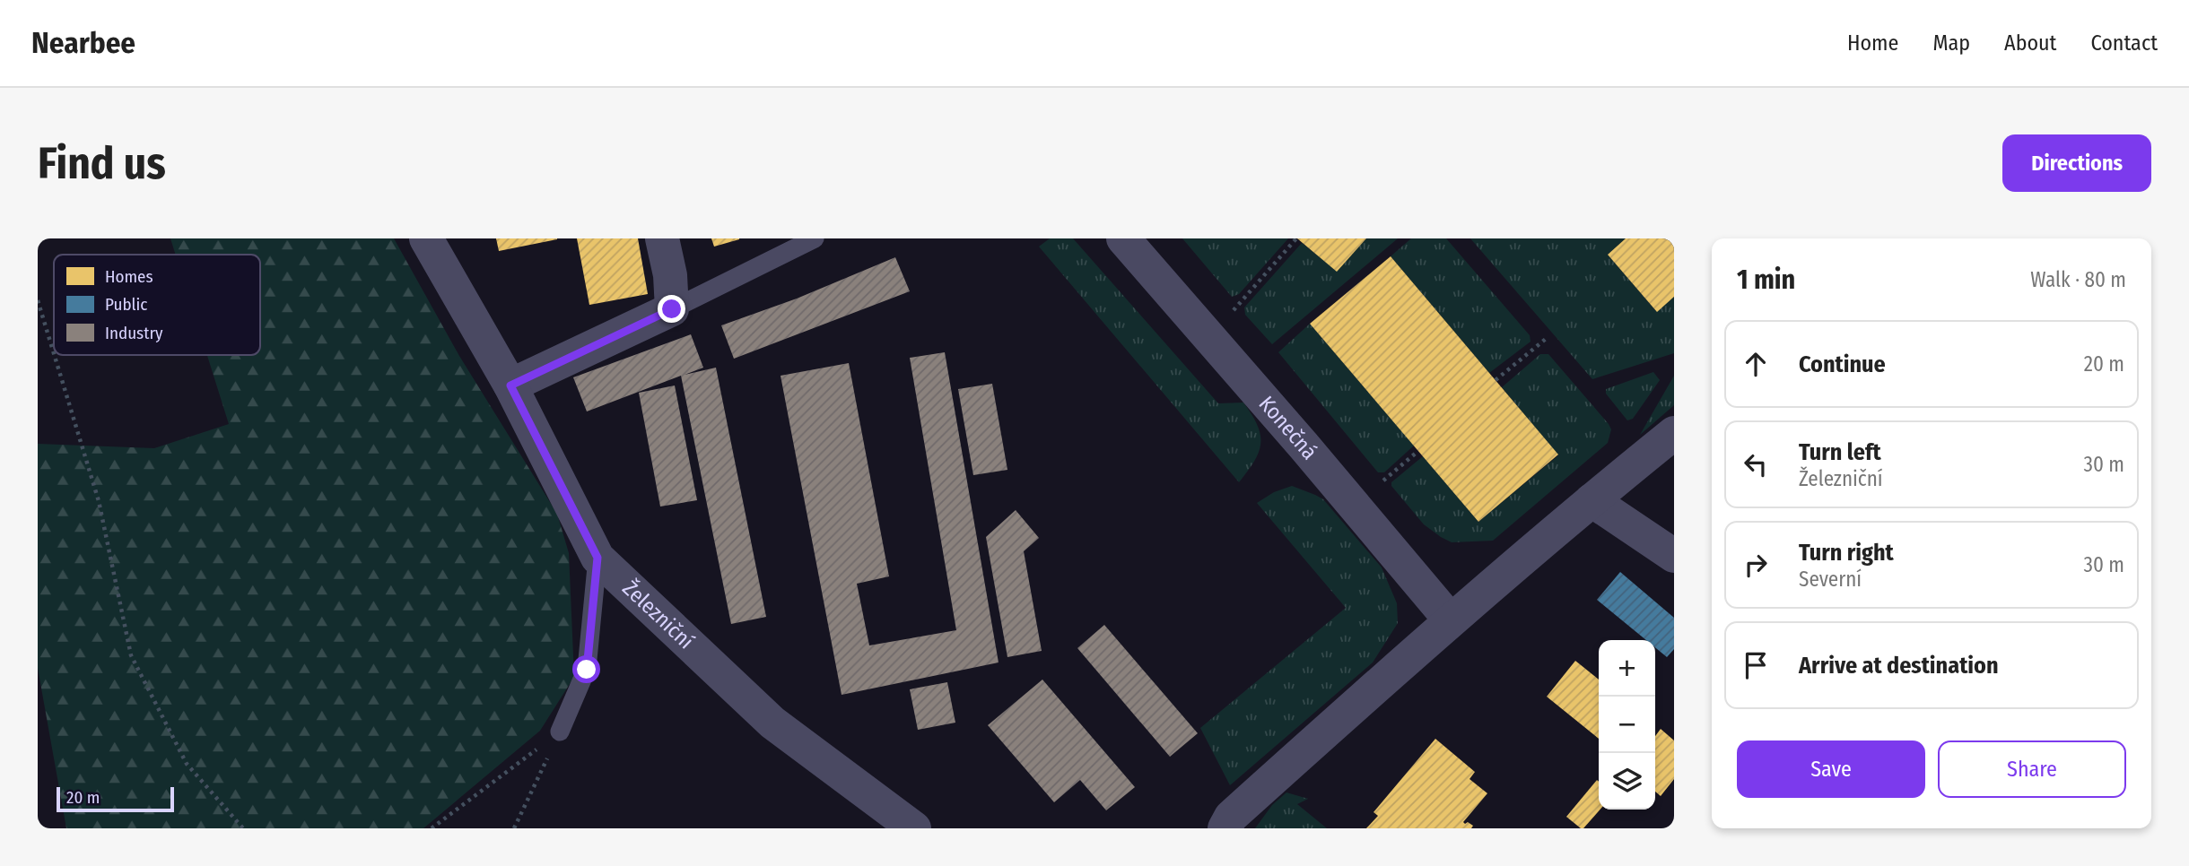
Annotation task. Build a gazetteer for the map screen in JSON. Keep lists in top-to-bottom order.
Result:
{
  "streets": {
    "street": ["Konečná", "Železniční"]
  },
  "legend": ["Homes", "Public", "Industry"],
  "scale_bar": "20 m",
  "page": {
    "header": "Nearbee",
    "nav": [
      "Home",
      "Map",
      "About",
      "Contact"
    ],
    "buttons": [
      "Directions",
      ["Save", "Share"]
    ],
    "title": "Find us",
    "heading": ["1 min", "Walk · 80 m"],
    "list": [
      ["Continue", "20 m"],
      ["Turn left", "Železniční", "30 m"],
      ["Turn right", "Severní", "30 m"],
      "Arrive at destination"
    ],
    "map_buttons": ["+", "−"],
    "scale": "20 m"
  }
}
